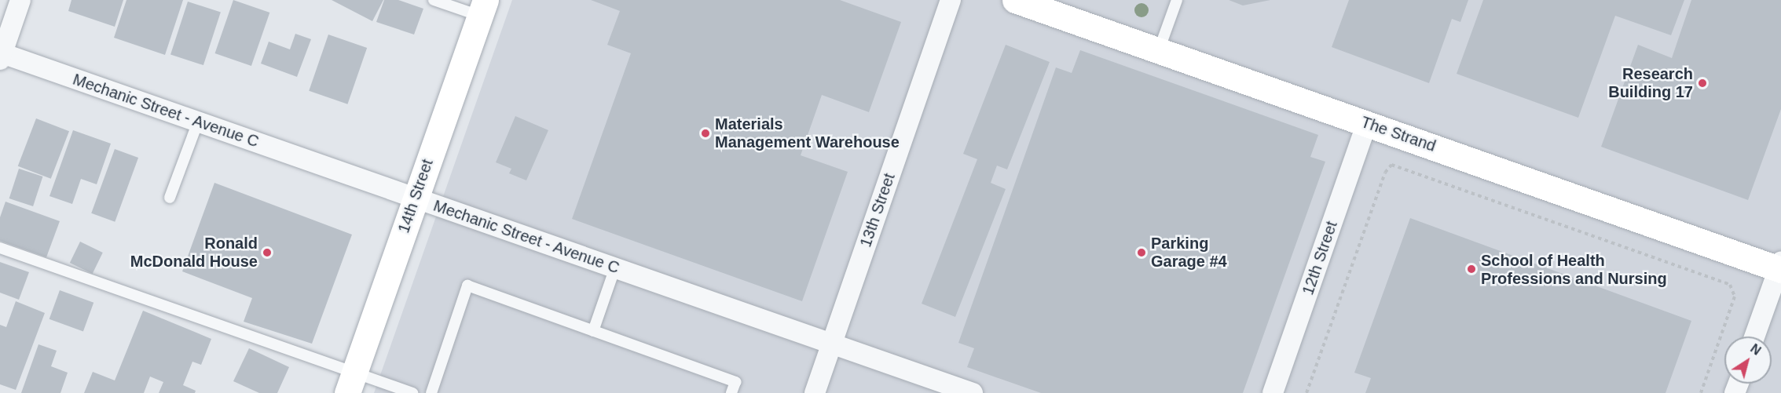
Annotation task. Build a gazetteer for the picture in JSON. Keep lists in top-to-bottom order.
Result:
{
  "streets": {
    "street": [
      "Mechanic Street - Avenue C",
      "The Strand",
      "14th Street",
      "13th Street",
      "12th Street"
    ]
  },
  "crossings": [
    ["Mechanic Street - Avenue C", "14th Street"],
    ["Mechanic Street - Avenue C", "13th Street"],
    ["The Strand", "12th Street"]
  ],
  "places": [
    "Research Building 17",
    "Materials Management Warehouse",
    "Ronald McDonald House",
    "Parking Garage #4",
    "School of Health Professions and Nursing"
  ],
  "north": "top right"
}
